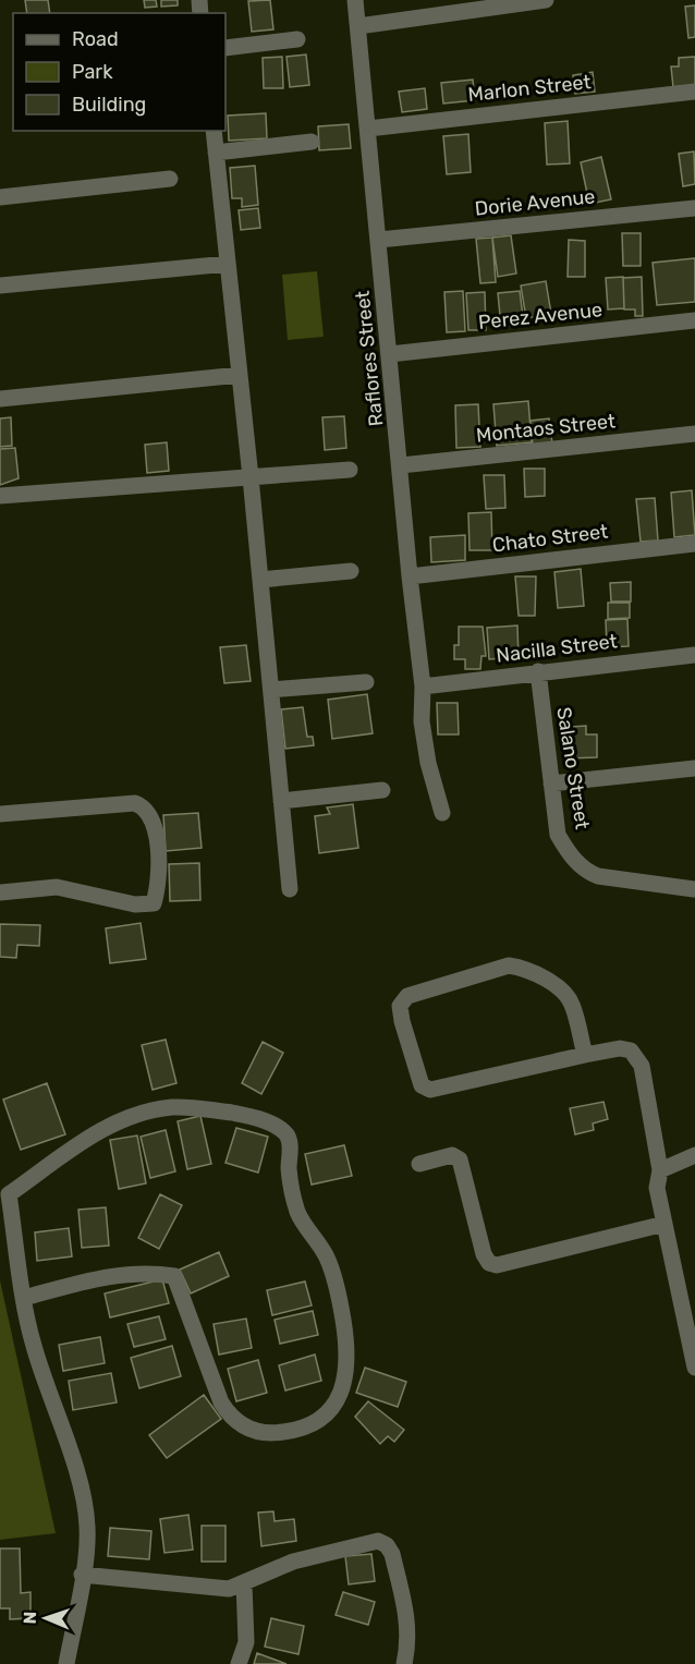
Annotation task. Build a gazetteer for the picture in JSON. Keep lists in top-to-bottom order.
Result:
{
  "streets": {
    "street": [
      "Marlon Street",
      "Dorie Avenue",
      "Perez Avenue",
      "Raflores Street",
      "Montaos Street",
      "Chato Street",
      "Nacilla Street",
      "Salano Street"
    ]
  },
  "crossings": [
    ["Marlon Street", "Raflores Street"],
    ["Dorie Avenue", "Raflores Street"],
    ["Perez Avenue", "Raflores Street"],
    ["Raflores Street", "Montaos Street"],
    ["Raflores Street", "Chato Street"],
    ["Raflores Street", "Nacilla Street"],
    ["Nacilla Street", "Salano Street"]
  ],
  "legend": ["Road", "Park", "Building"],
  "north": "left"
}
